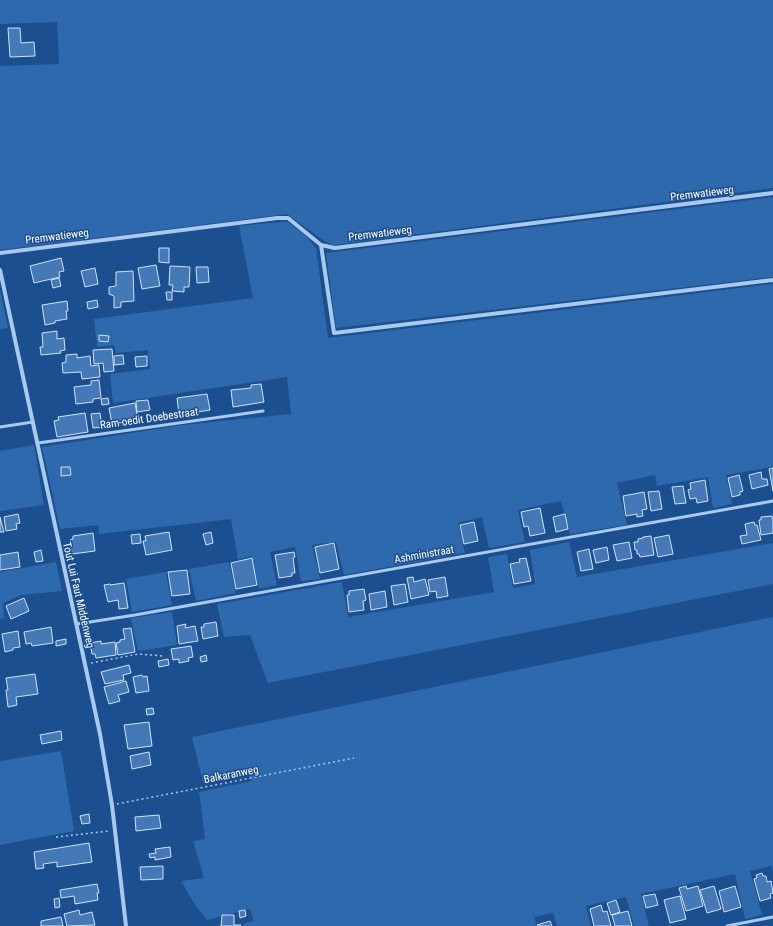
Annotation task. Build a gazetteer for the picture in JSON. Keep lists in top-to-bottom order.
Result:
{
  "streets": {
    "street": ["Premwatieweg", "Tout Lui Faut Middenweg"],
    "lane": ["Ram-oedit Doebestraat", "Ashministraat"],
    "path": ["Balkaranweg"]
  },
  "crossings": [
    ["Ram-oedit Doebestraat", "Tout Lui Faut Middenweg"],
    ["Ashministraat", "Tout Lui Faut Middenweg"],
    ["Tout Lui Faut Middenweg", "Balkaranweg"]
  ]
}
